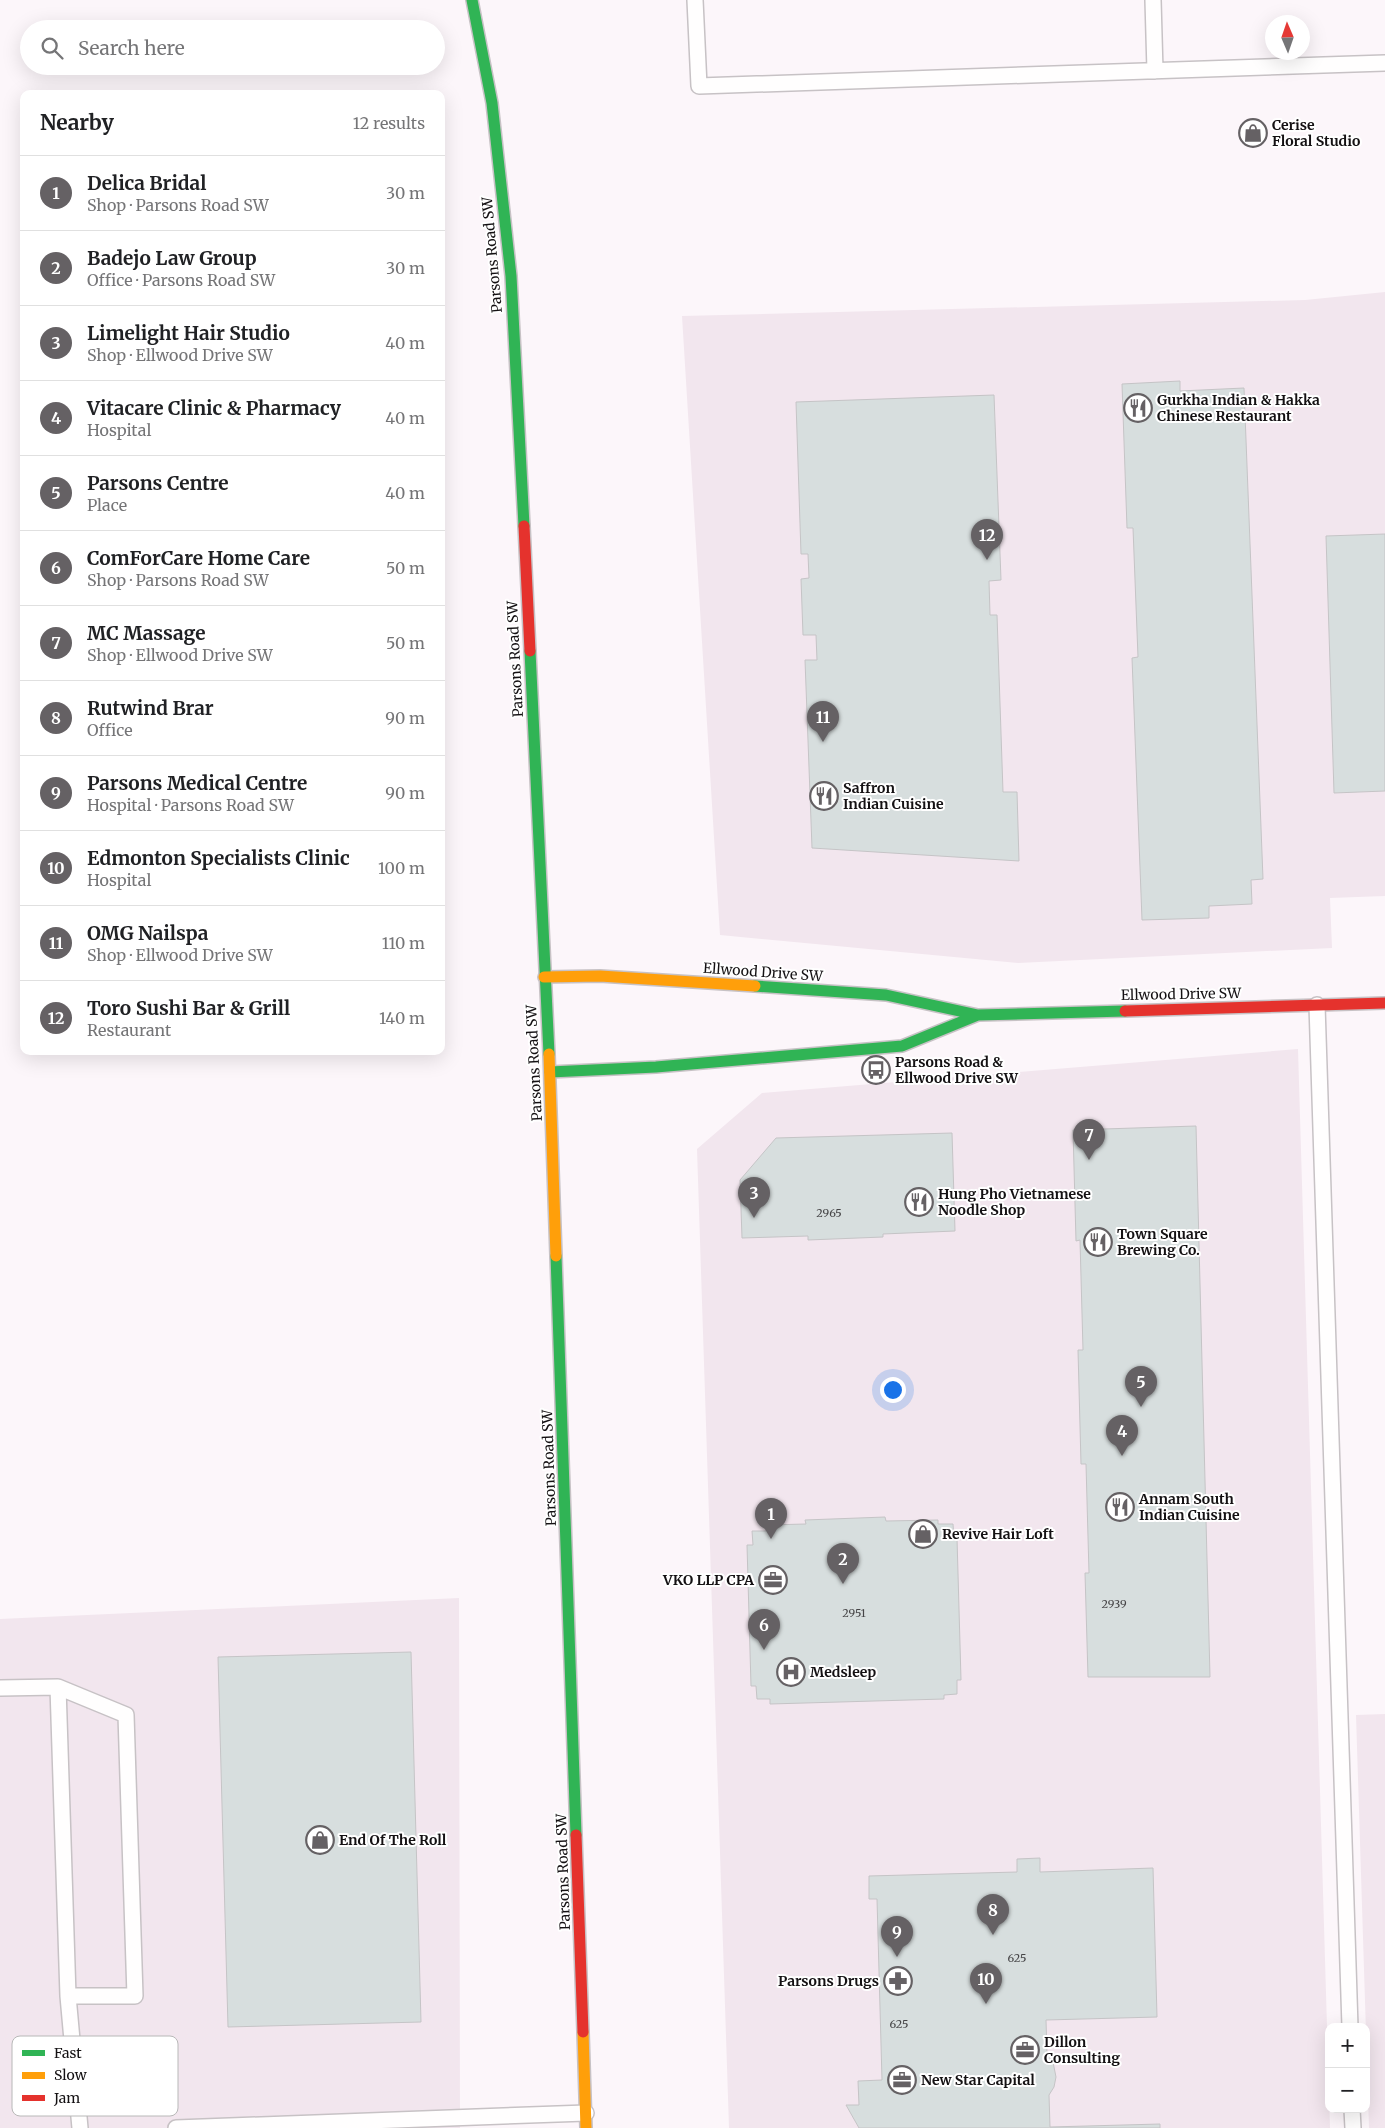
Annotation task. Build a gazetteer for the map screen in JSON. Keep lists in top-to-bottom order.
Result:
{
  "streets": {
    "main road": ["Parsons Road SW", "Ellwood Drive SW"]
  },
  "crossings": [
    ["Parsons Road SW", "Ellwood Drive SW"]
  ],
  "places": {
    "shop": ["Cerise Floral Studio", "Revive Hair Loft", "End Of The Roll"],
    "restaurant": [
      "Gurkha Indian & Hakka Chinese Restaurant",
      "Saffron Indian Cuisine",
      "Hung Pho Vietnamese Noodle Shop",
      "Town Square Brewing Co.",
      "Annam South Indian Cuisine"
    ],
    "bus stop": ["Parsons Road & Ellwood Drive SW"],
    "office": ["VKO LLP CPA", "Dillon Consulting", "New Star Capital"],
    "hospital": ["Medsleep"],
    "pharmacy": ["Parsons Drugs"]
  },
  "house_numbers": [
    "2965",
    "2939",
    "2951",
    "625",
    "625"
  ],
  "legend": ["Fast", "Slow", "Jam"],
  "north": "top",
  "page": {
    "search": "Search here",
    "heading": ["Nearby", "12 results"],
    "list": [
      {
        "mark": "1",
        "name": "Delica Bridal",
        "note": "Shop · Parsons Road SW",
        "value": "30 m"
      },
      {
        "mark": "2",
        "name": "Badejo Law Group",
        "note": "Office · Parsons Road SW",
        "value": "30 m"
      },
      {
        "mark": "3",
        "name": "Limelight Hair Studio",
        "note": "Shop · Ellwood Drive SW",
        "value": "40 m"
      },
      {
        "mark": "4",
        "name": "Vitacare Clinic & Pharmacy",
        "note": "Hospital",
        "value": "40 m"
      },
      {
        "mark": "5",
        "name": "Parsons Centre",
        "note": "Place",
        "value": "40 m"
      },
      {
        "mark": "6",
        "name": "ComForCare Home Care",
        "note": "Shop · Parsons Road SW",
        "value": "50 m"
      },
      {
        "mark": "7",
        "name": "MC Massage",
        "note": "Shop · Ellwood Drive SW",
        "value": "50 m"
      },
      {
        "mark": "8",
        "name": "Rutwind Brar",
        "note": "Office",
        "value": "90 m"
      },
      {
        "mark": "9",
        "name": "Parsons Medical Centre",
        "note": "Hospital · Parsons Road SW",
        "value": "90 m"
      },
      {
        "mark": "10",
        "name": "Edmonton Specialists Clinic",
        "note": "Hospital",
        "value": "100 m"
      },
      {
        "mark": "11",
        "name": "OMG Nailspa",
        "note": "Shop · Ellwood Drive SW",
        "value": "110 m"
      },
      {
        "mark": "12",
        "name": "Toro Sushi Bar & Grill",
        "note": "Restaurant",
        "value": "140 m"
      }
    ],
    "pins": [
      "12",
      "11",
      "7",
      "3",
      "5",
      "4",
      "1",
      "2",
      "6",
      "8",
      "9",
      "10"
    ],
    "map_buttons": ["+", "−"]
  }
}
